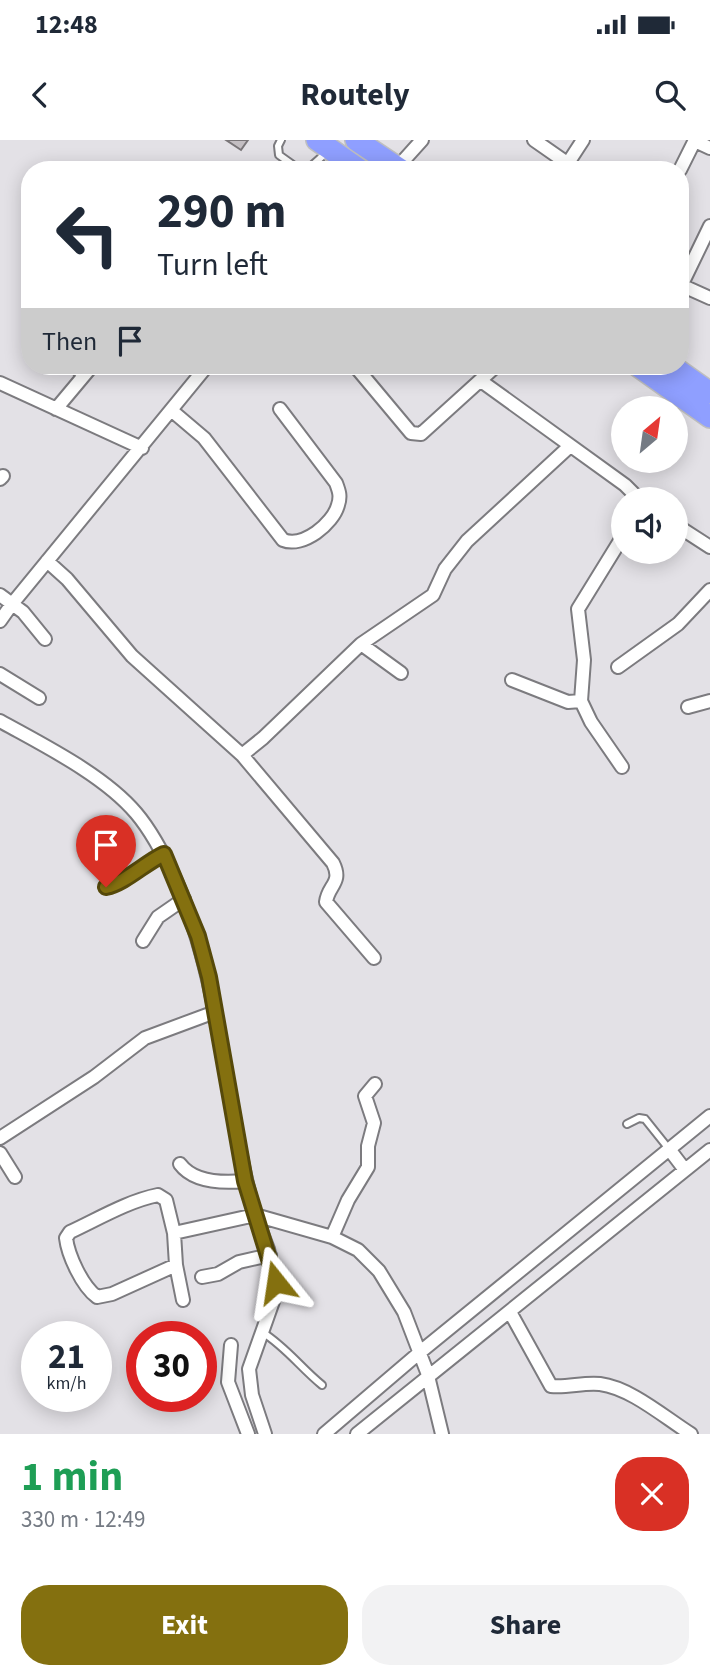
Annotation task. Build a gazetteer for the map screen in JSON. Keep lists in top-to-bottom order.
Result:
{
  "north": "top right",
  "page": {
    "status": "12:48",
    "header": "Routely",
    "turn": ["290 m", "Turn left"],
    "then": "Then",
    "speed": "21 km/h",
    "limit": "30",
    "heading": ["1 min", "330 m · 12:49"],
    "buttons": ["Exit", "Share"]
  }
}
